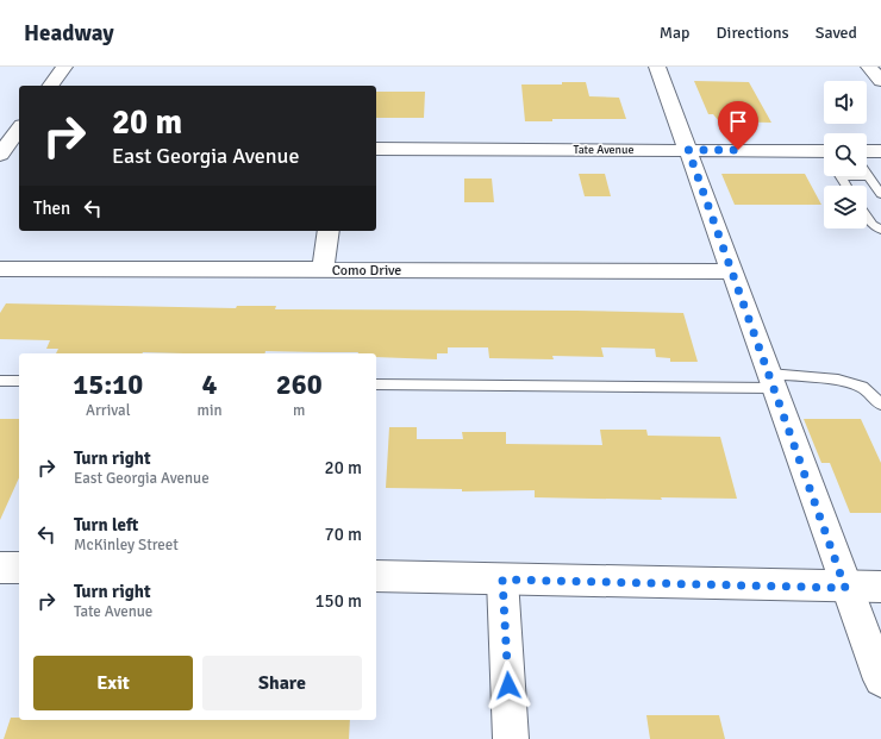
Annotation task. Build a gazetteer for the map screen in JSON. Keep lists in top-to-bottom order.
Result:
{
  "streets": {
    "street": ["Tate Avenue", "Como Drive"]
  },
  "page": {
    "header": "Headway",
    "nav": ["Map", "Directions", "Saved"],
    "turn": ["20 m", "East Georgia Avenue"],
    "then": "Then",
    "eta": [
      "15:10",
      "Arrival",
      "4",
      "min",
      "260",
      "m"
    ],
    "list": [
      {
        "name": "Turn right",
        "note": "East Georgia Avenue",
        "value": "20 m"
      },
      {
        "name": "Turn left",
        "note": "McKinley Street",
        "value": "70 m"
      },
      {
        "name": "Turn right",
        "note": "Tate Avenue",
        "value": "150 m"
      }
    ],
    "buttons": ["Exit", "Share"]
  }
}
